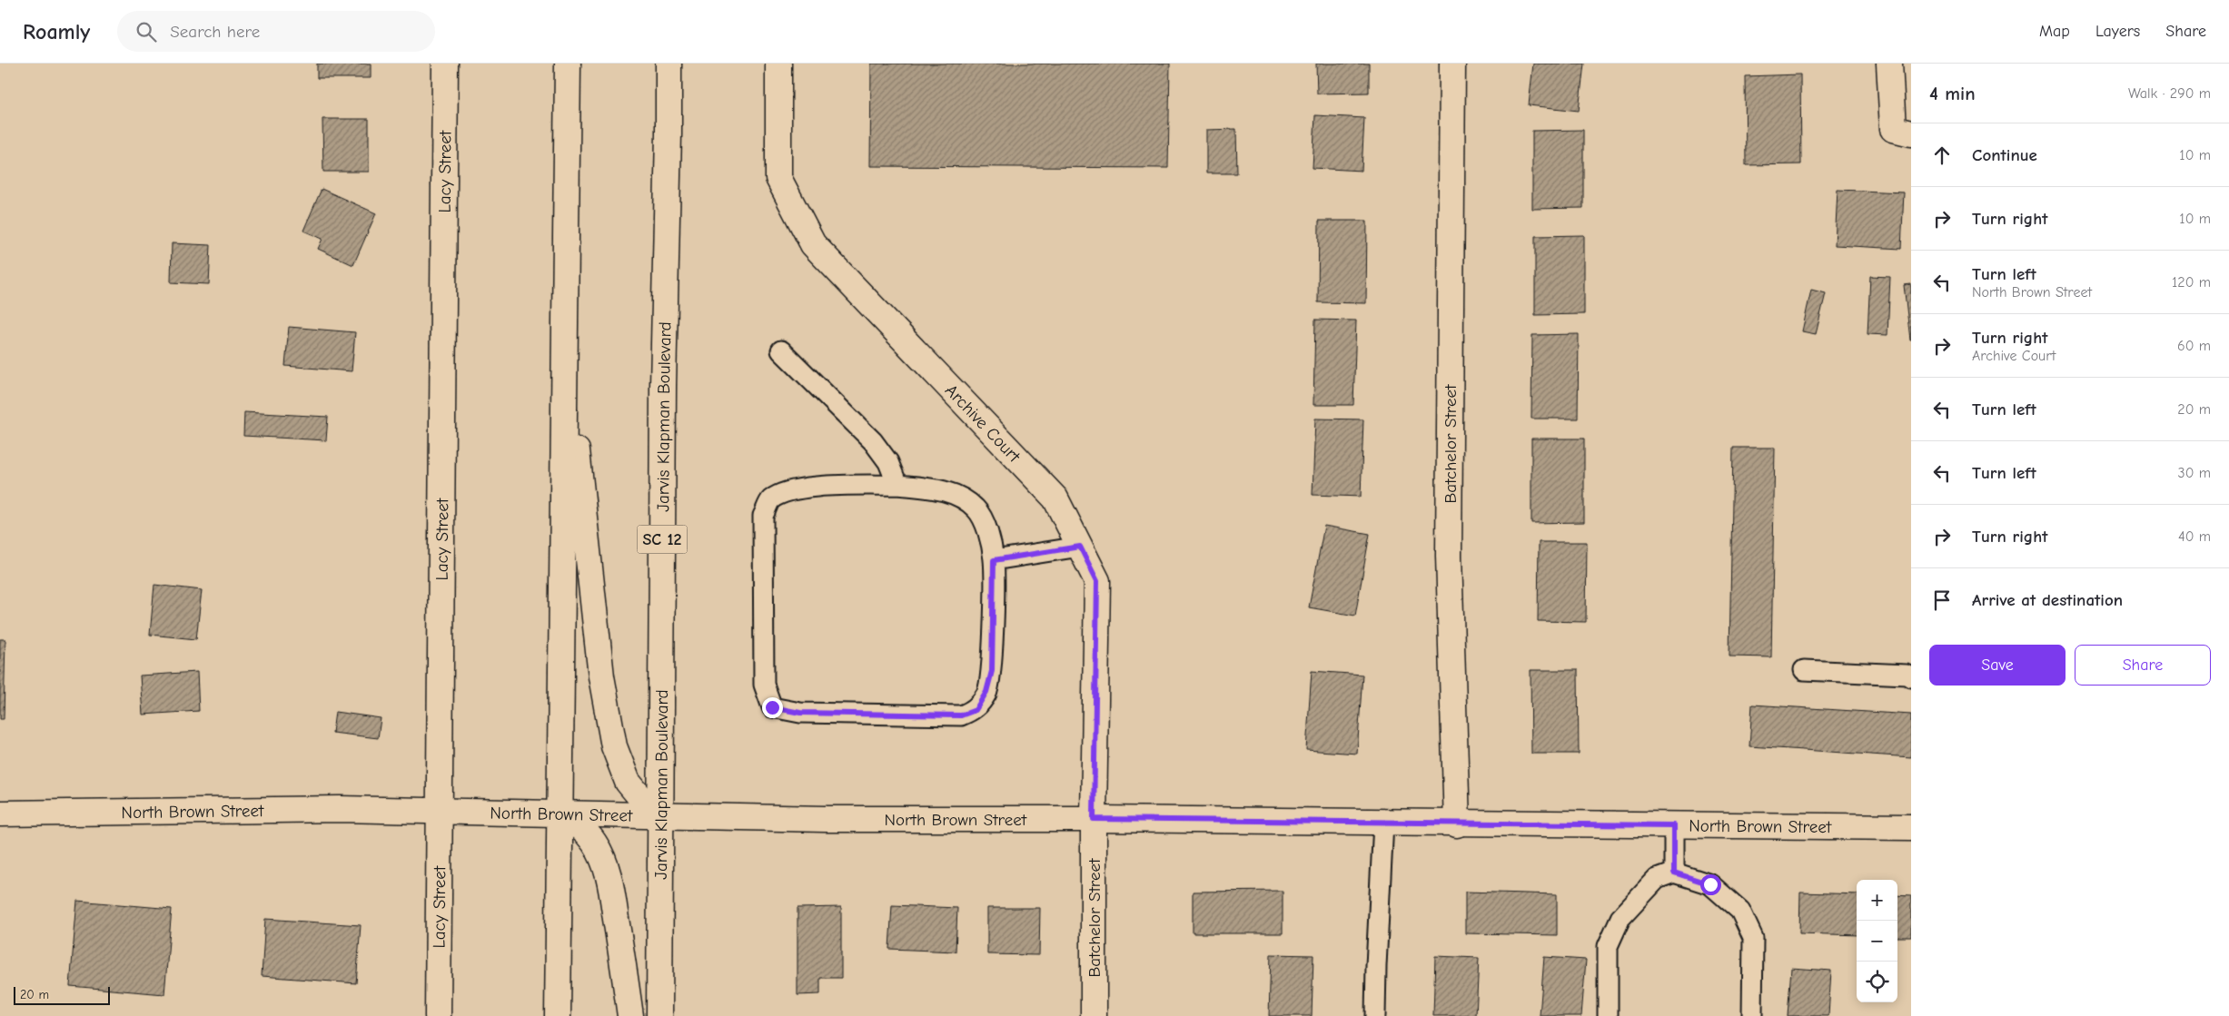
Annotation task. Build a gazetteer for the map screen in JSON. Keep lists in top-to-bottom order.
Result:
{
  "streets": {
    "main road": [
      "Lacy Street",
      "Jarvis Klapman Boulevard",
      "Archive Court",
      "Batchelor Street",
      "SC 12",
      "North Brown Street"
    ]
  },
  "crossings": [
    ["Lacy Street", "North Brown Street"],
    ["Jarvis Klapman Boulevard", "North Brown Street"],
    ["Archive Court", "Batchelor Street"],
    ["Archive Court", "North Brown Street"],
    ["Batchelor Street", "North Brown Street"]
  ],
  "scale_bar": "20 m",
  "page": {
    "header": "Roamly",
    "search": "Search here",
    "nav": ["Map", "Layers", "Share"],
    "heading": ["4 min", "Walk · 290 m"],
    "list": [
      ["Continue", "10 m"],
      ["Turn right", "10 m"],
      ["Turn left", "North Brown Street", "120 m"],
      ["Turn right", "Archive Court", "60 m"],
      ["Turn left", "20 m"],
      ["Turn left", "30 m"],
      ["Turn right", "40 m"],
      "Arrive at destination"
    ],
    "buttons": ["Save", "Share"],
    "map_buttons": ["+", "−"],
    "scale": "20 m"
  }
}
